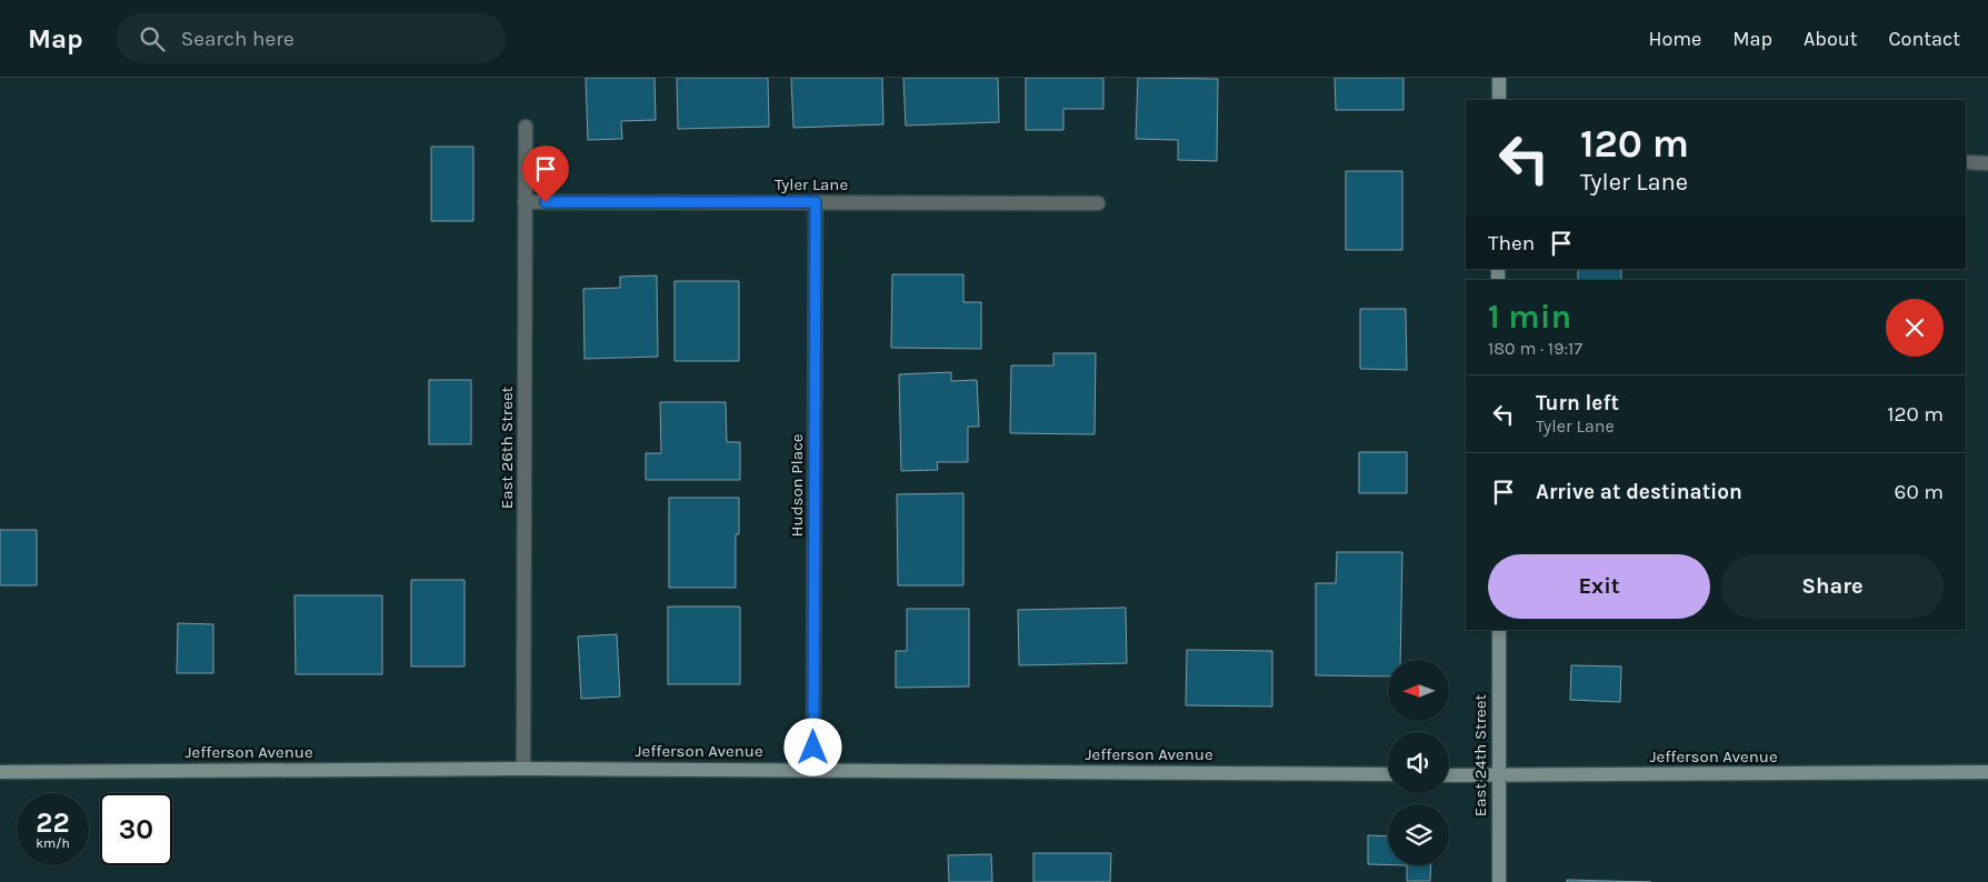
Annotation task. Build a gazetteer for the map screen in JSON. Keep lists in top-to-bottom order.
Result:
{
  "streets": {
    "main road": ["Jefferson Avenue", "East 24th Street"],
    "street": ["Tyler Lane", "East 26th Street", "Hudson Place"]
  },
  "crossings": [
    ["Tyler Lane", "East 26th Street"],
    ["Tyler Lane", "Hudson Place"],
    ["East 26th Street", "Jefferson Avenue"],
    ["Hudson Place", "Jefferson Avenue"],
    ["Jefferson Avenue", "East 24th Street"]
  ],
  "north": "left",
  "page": {
    "header": "Map",
    "search": "Search here",
    "nav": [
      "Home",
      "Map",
      "About",
      "Contact"
    ],
    "turn": ["120 m", "Tyler Lane"],
    "then": "Then",
    "heading": ["1 min", "180 m · 19:17"],
    "list": [
      {
        "name": "Turn left",
        "note": "Tyler Lane",
        "value": "120 m"
      },
      {
        "name": "Arrive at destination",
        "value": "60 m"
      }
    ],
    "buttons": ["Exit", "Share"],
    "speed": "22 km/h",
    "limit": "30"
  }
}
